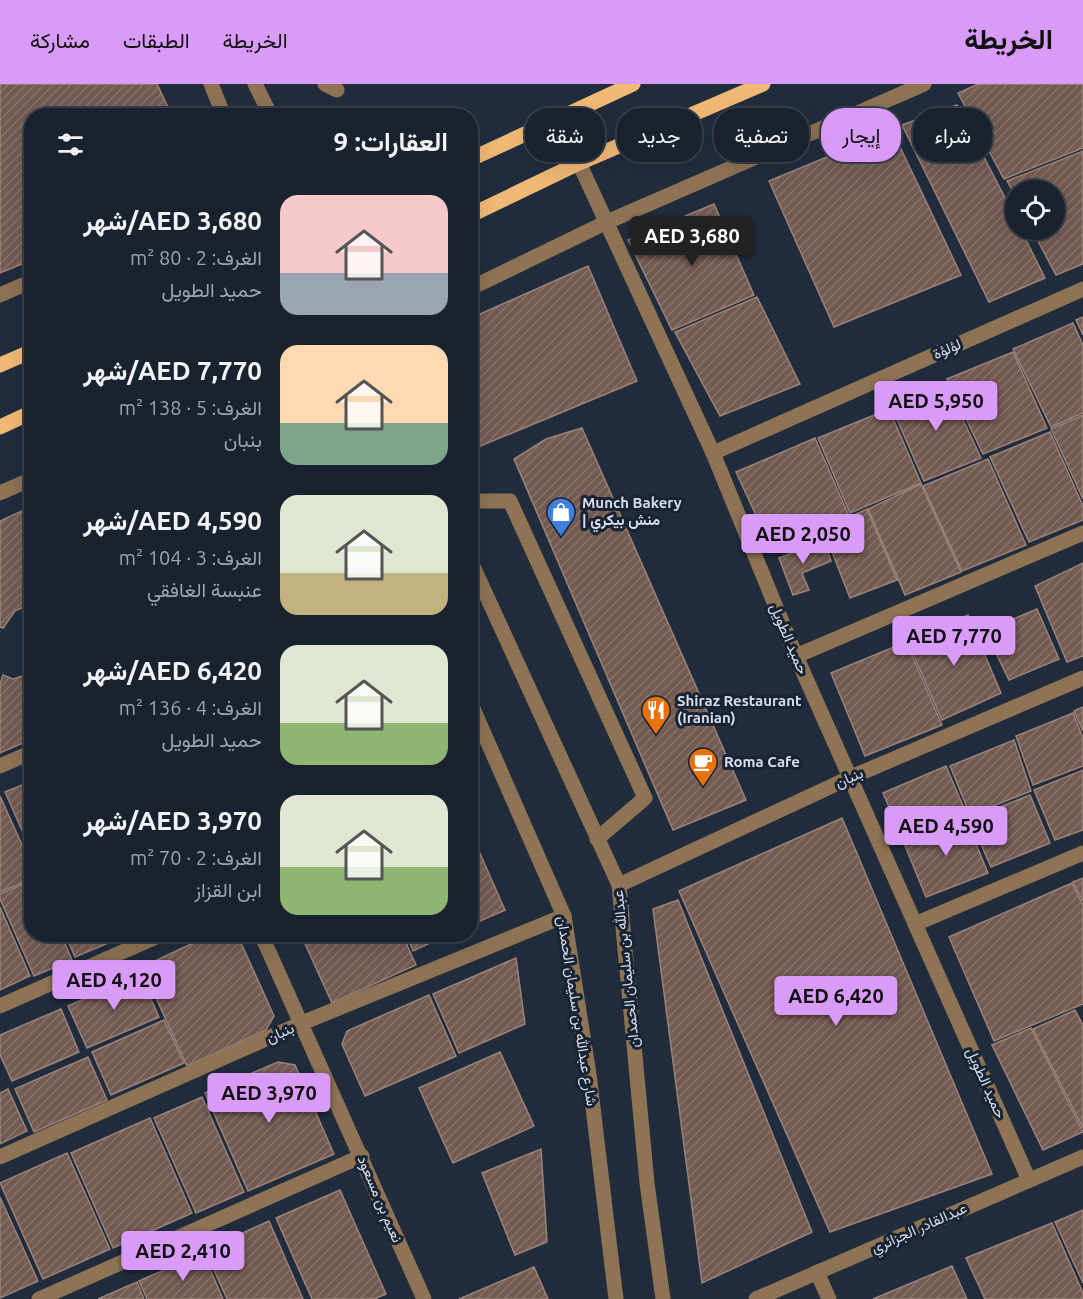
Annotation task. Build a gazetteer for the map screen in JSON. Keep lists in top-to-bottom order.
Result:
{
  "streets": {
    "street": [
      "لؤلؤة",
      "حميد الطويل",
      "بنبان",
      "عبدالله بن سليمان الحمدان",
      "شارع عبدالله بن سليمان الحمدان",
      "نعيم بن مسعود",
      "عبدالقادر الجزائري"
    ]
  },
  "crossings": [
    ["لؤلؤة", "حميد الطويل"],
    ["حميد الطويل", "بنبان"],
    ["حميد الطويل", "عبدالقادر الجزائري"],
    ["بنبان", "عبدالله بن سليمان الحمدان"],
    ["بنبان", "شارع عبدالله بن سليمان الحمدان"],
    ["بنبان", "نعيم بن مسعود"]
  ],
  "places": {
    "shop": ["Munch Bakery | منش بيكري"],
    "restaurant": ["Shiraz Restaurant (Iranian)"],
    "cafe": ["Roma Cafe"]
  },
  "page": {
    "header": "الخريطة",
    "nav": ["الخريطة", "الطبقات", "مشاركة"],
    "chip": [
      "شراء",
      "إيجار",
      "تصفية",
      "جديد",
      "شقة"
    ],
    "heading": "العقارات: 9",
    "list": [
      {
        "name": "AED 3,680/شهر",
        "note": "الغرف: 2 · 80 m² · حميد الطويل"
      },
      {
        "name": "AED 7,770/شهر",
        "note": "الغرف: 5 · 138 m² · بنبان"
      },
      {
        "name": "AED 4,590/شهر",
        "note": "الغرف: 3 · 104 m² · عنبسة الغافقي"
      },
      {
        "name": "AED 6,420/شهر",
        "note": "الغرف: 4 · 136 m² · حميد الطويل"
      },
      {
        "name": "AED 3,970/شهر",
        "note": "الغرف: 2 · 70 m² · ابن القزاز"
      }
    ],
    "price": [
      "AED 3,680",
      "AED 5,950",
      "AED 2,050",
      "AED 7,770",
      "AED 4,590",
      "AED 4,120",
      "AED 6,420",
      "AED 3,970",
      "AED 2,410"
    ]
  }
}
